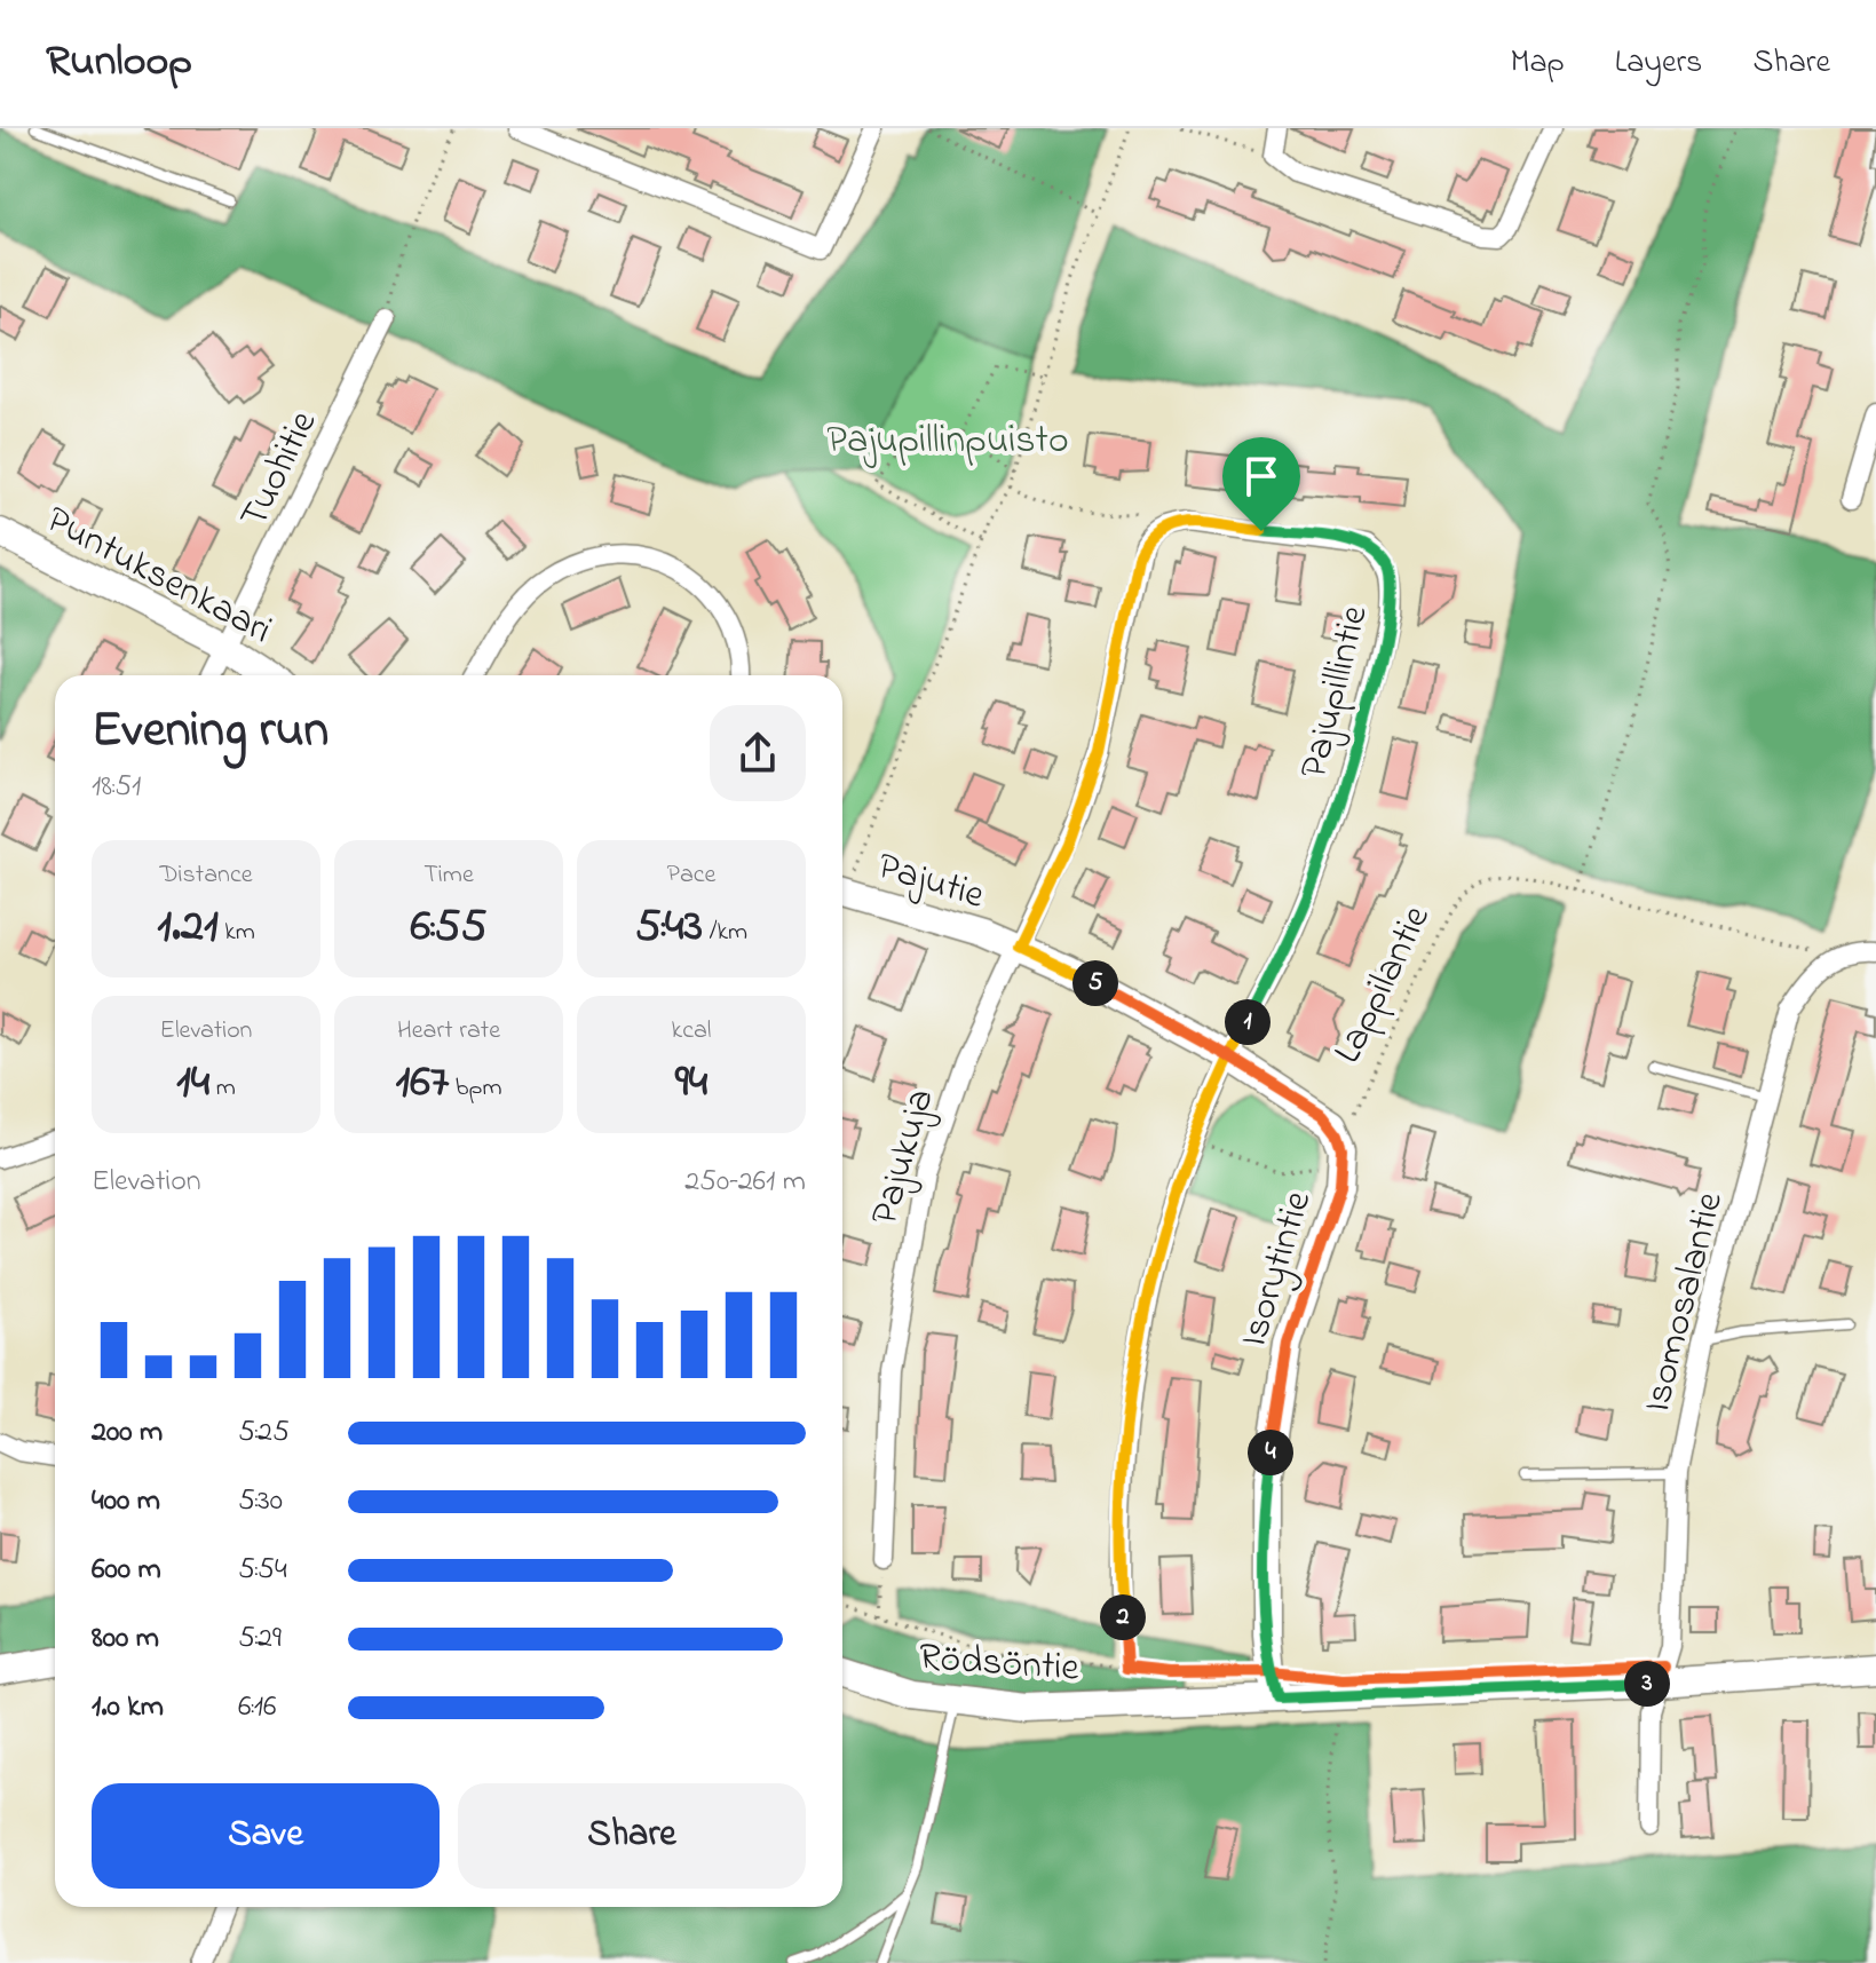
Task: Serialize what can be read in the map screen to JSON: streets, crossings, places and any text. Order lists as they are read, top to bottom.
{
  "streets": {
    "street": [
      "Tuohitie",
      "Puntuksenkaari",
      "Pajupillintie",
      "Pajutie",
      "Pajukuja",
      "Isorytintie",
      "Isomosalantie",
      "Rödsöntie"
    ],
    "path": ["Lappilantie"]
  },
  "crossings": [
    ["Tuohitie", "Puntuksenkaari"],
    ["Pajupillintie", "Pajutie"],
    ["Pajutie", "Lappilantie"],
    ["Pajutie", "Pajukuja"],
    ["Pajutie", "Isorytintie"],
    ["Lappilantie", "Isorytintie"],
    ["Lappilantie", "Isomosalantie"],
    ["Isorytintie", "Rödsöntie"],
    ["Isomosalantie", "Rödsöntie"]
  ],
  "parks": ["Pajupillinpuisto"],
  "page": {
    "header": "Runloop",
    "nav": ["Map", "Layers", "Share"],
    "heading": ["Evening run", "18:51"],
    "stats": [
      ["Distance", "1.21 km"],
      ["Time", "6:55"],
      ["Pace", "5:43 /km"],
      ["Elevation", "14 m"],
      ["Heart rate", "167 bpm"],
      ["kcal", "94"]
    ],
    "pins": [
      "5",
      "1",
      "4",
      "2",
      "3"
    ],
    "chart": ["Elevation", "250–261 m"],
    "list": [
      {
        "name": "200 m",
        "note": "5:25"
      },
      {
        "name": "400 m",
        "note": "5:30"
      },
      {
        "name": "600 m",
        "note": "5:54"
      },
      {
        "name": "800 m",
        "note": "5:29"
      },
      {
        "name": "1.0 km",
        "note": "6:16"
      }
    ],
    "buttons": ["Save", "Share"]
  }
}
